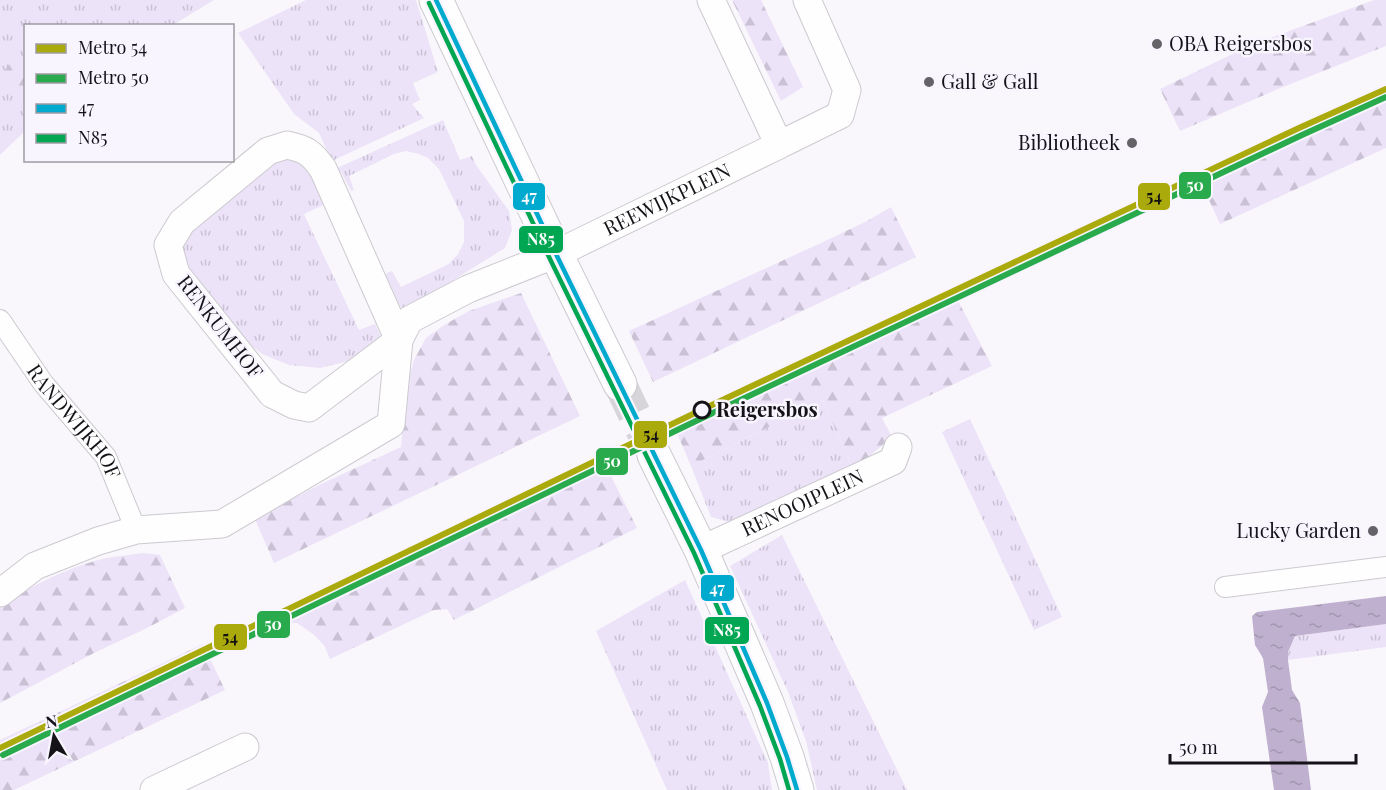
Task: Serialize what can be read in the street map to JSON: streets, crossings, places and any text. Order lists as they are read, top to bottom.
{
  "streets": {
    "street": [
      "REEWIJKPLEIN",
      "RENKUMHOF",
      "RANDWIJKHOF",
      "RENOOIPLEIN"
    ]
  },
  "crossings": [
    ["REEWIJKPLEIN", "RENKUMHOF"],
    ["RENKUMHOF", "RANDWIJKHOF"]
  ],
  "places": [
    "OBA Reigersbos",
    "Gall & Gall",
    "Bibliotheek",
    "Reigersbos",
    "Lucky Garden"
  ],
  "lines": [
    "transit line 47",
    "transit line N85",
    "metro line 54",
    "metro line 50"
  ],
  "legend": [
    "Metro 54",
    "Metro 50",
    "47",
    "N85"
  ],
  "scale_bar": "50 m",
  "north": "top"
}
